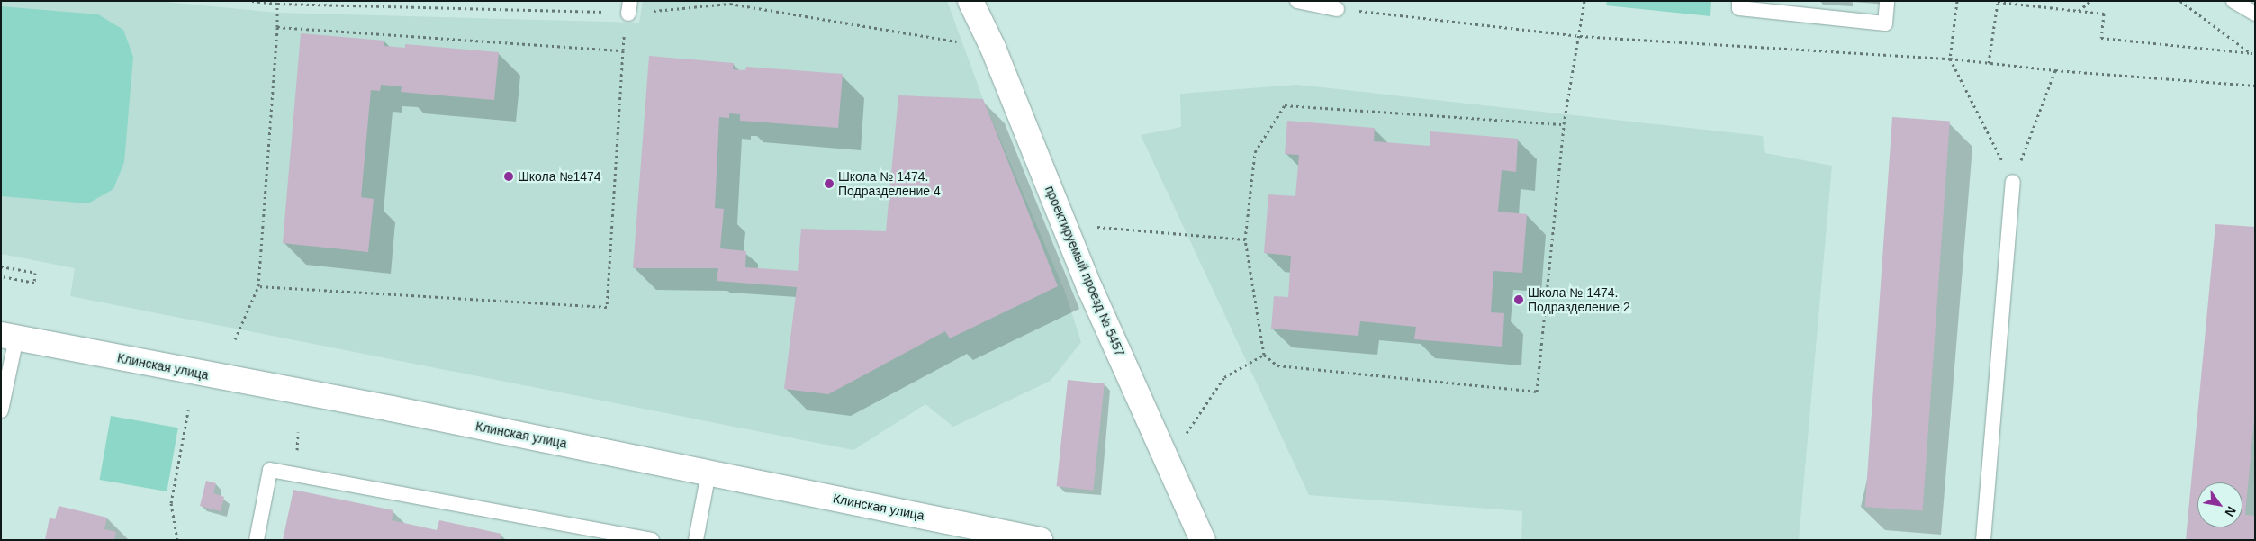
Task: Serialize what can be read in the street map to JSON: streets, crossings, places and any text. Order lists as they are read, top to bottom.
{
  "streets": {
    "street": ["проектируемый проезд № 5457", "Клинская улица"]
  },
  "places": ["Школа №1474", "Школа № 1474. Подразделение 4", "Школа № 1474. Подразделение 2"],
  "north": "bottom right"
}
